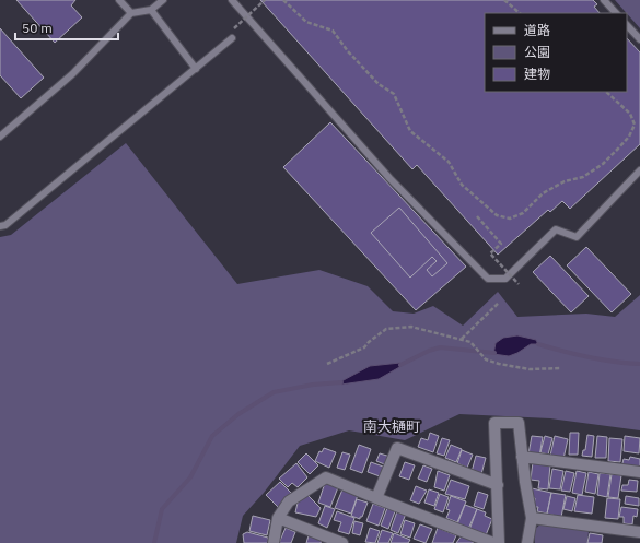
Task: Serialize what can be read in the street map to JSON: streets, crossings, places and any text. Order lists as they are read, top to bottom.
{
  "districts": ["南大樋町"],
  "legend": ["道路", "公園", "建物"],
  "scale_bar": "50 m"
}
